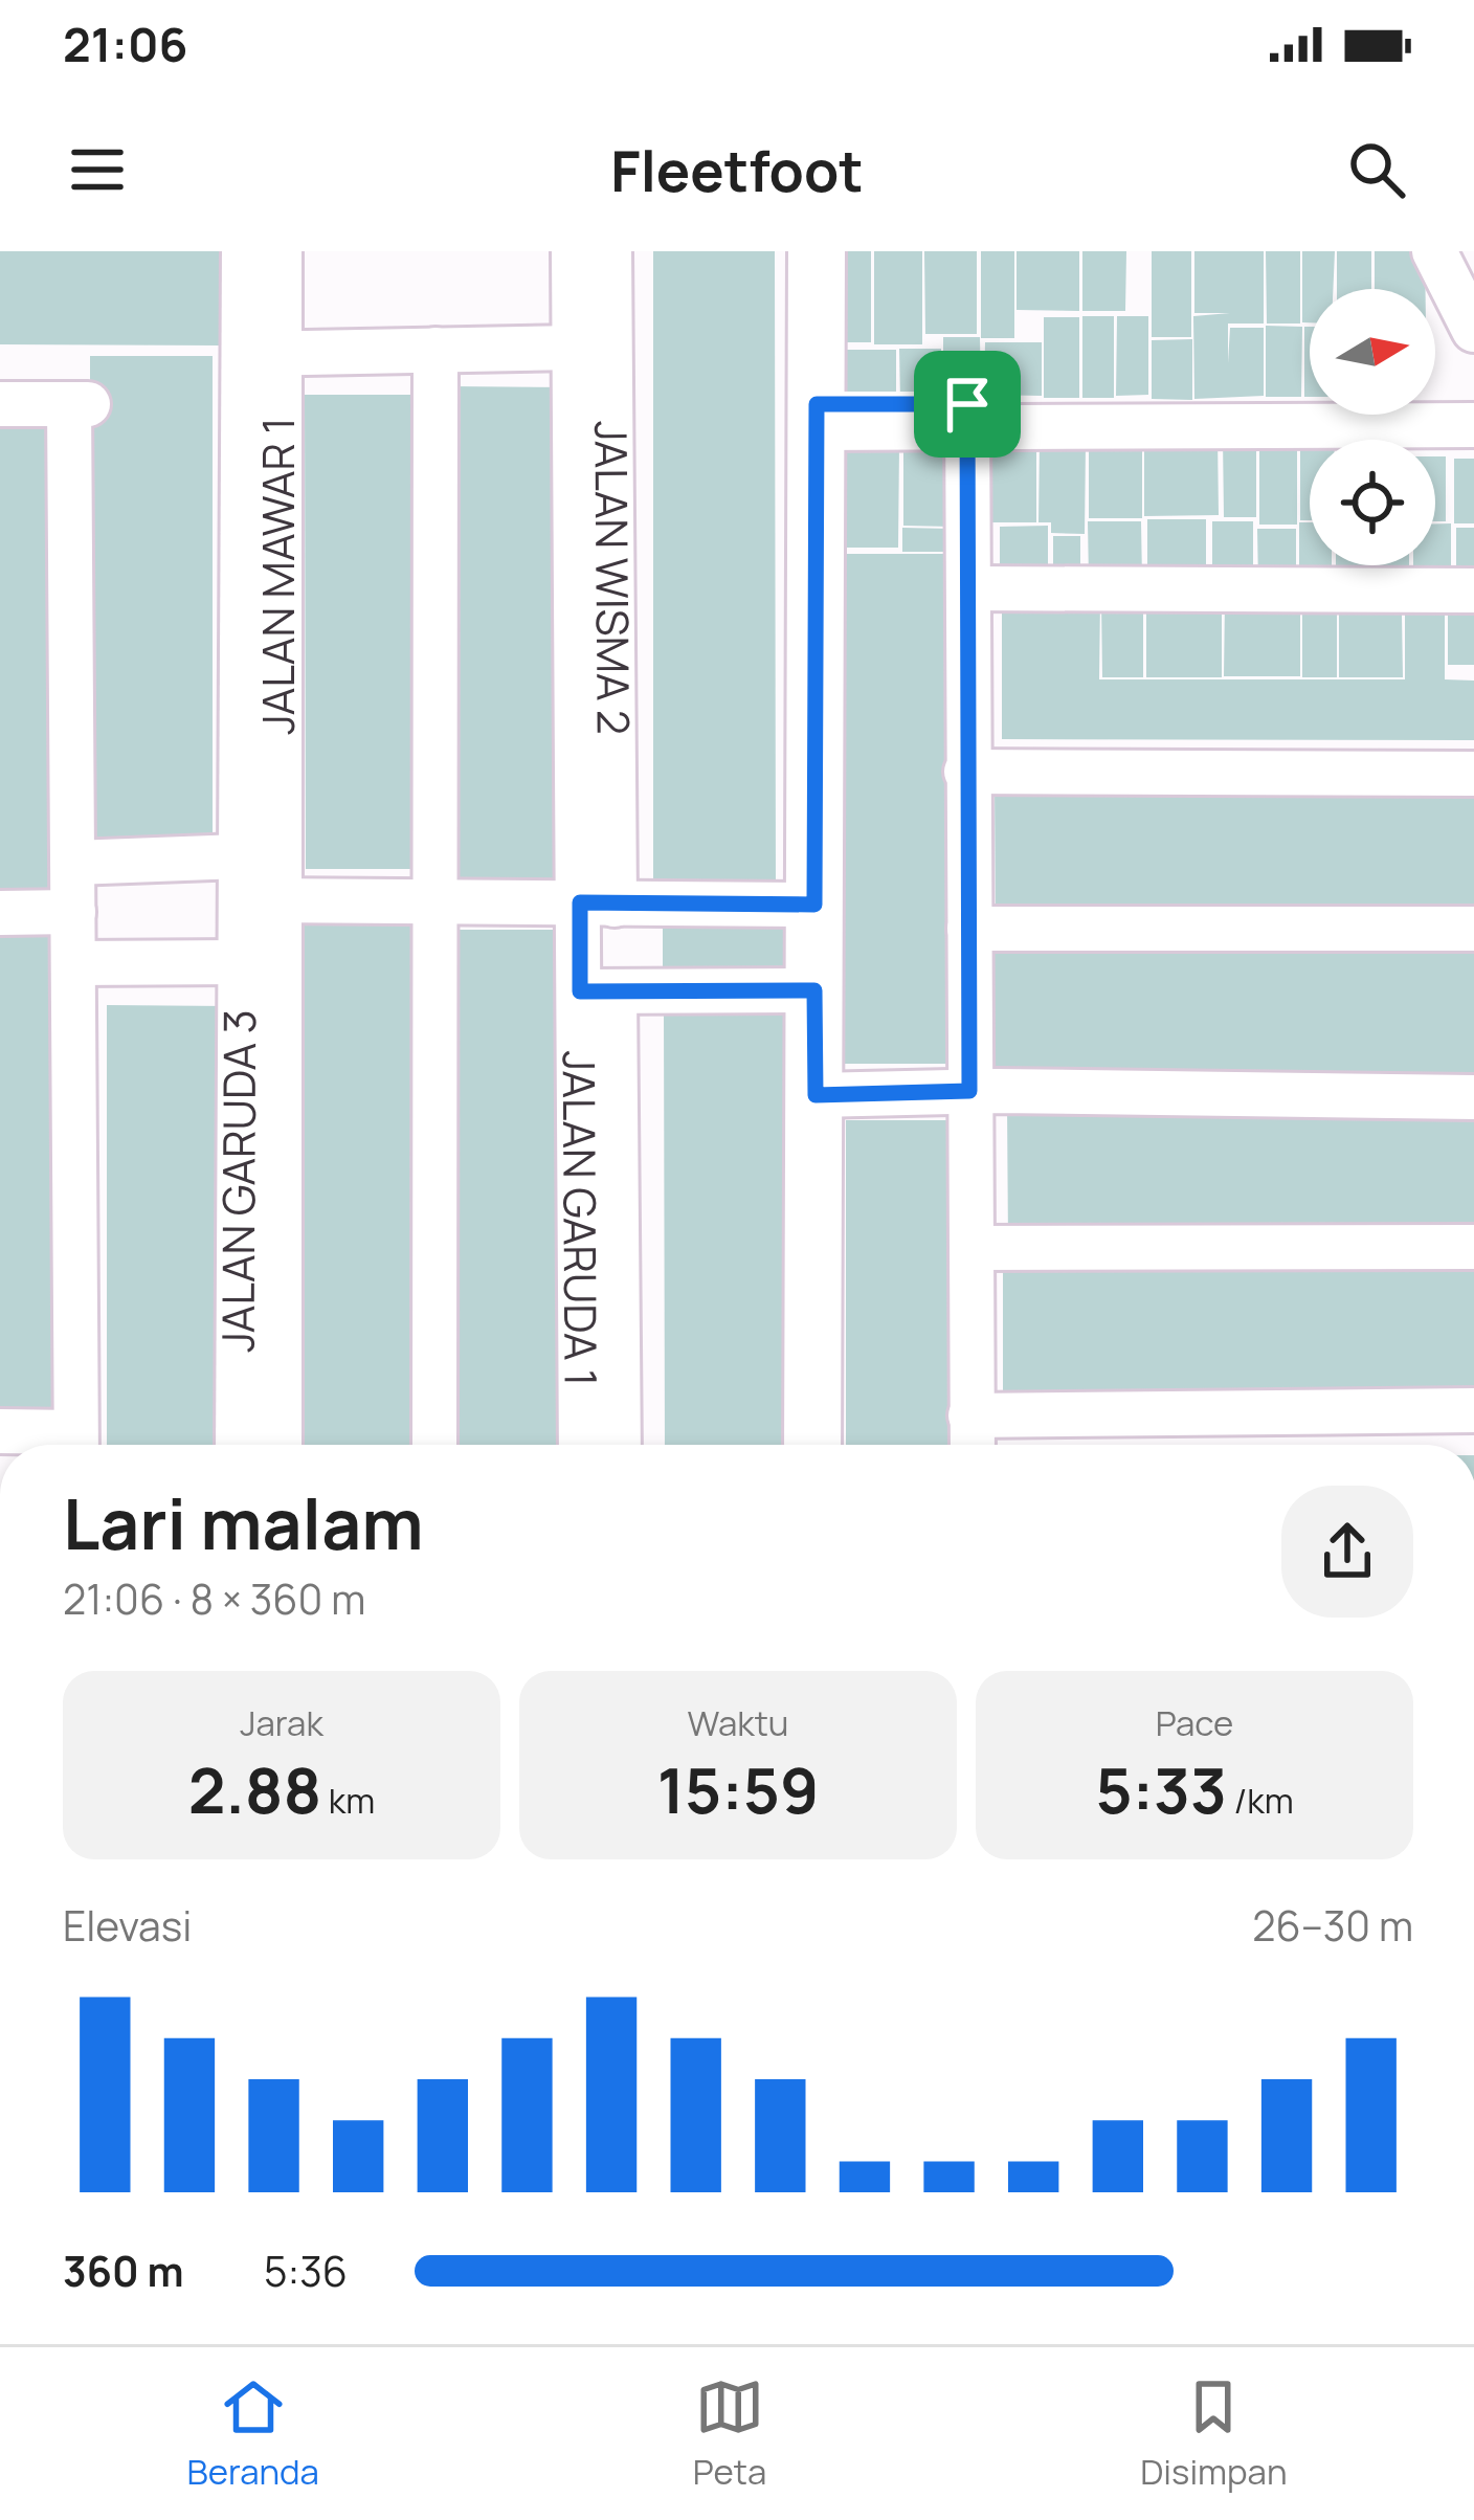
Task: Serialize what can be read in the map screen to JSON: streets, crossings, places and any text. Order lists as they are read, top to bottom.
{
  "streets": {
    "street": [
      "JALAN MAWAR 1",
      "JALAN WISMA 2",
      "JALAN GARUDA 3",
      "JALAN GARUDA 1"
    ]
  },
  "crossings": [
    ["JALAN MAWAR 1", "JALAN GARUDA 3"],
    ["JALAN WISMA 2", "JALAN GARUDA 1"]
  ],
  "north": "right",
  "page": {
    "status": "21:06",
    "header": "Fleetfoot",
    "heading": ["Lari malam", "21:06 · 8 × 360 m"],
    "stats": [
      ["Jarak", "2.88 km"],
      ["Waktu", "15:59"],
      ["Pace", "5:33 /km"]
    ],
    "chart": ["Elevasi", "26–30 m"],
    "list": [
      {
        "name": "360 m",
        "note": "5:36"
      }
    ],
    "tabs": ["Beranda", "Peta", "Disimpan"]
  }
}
